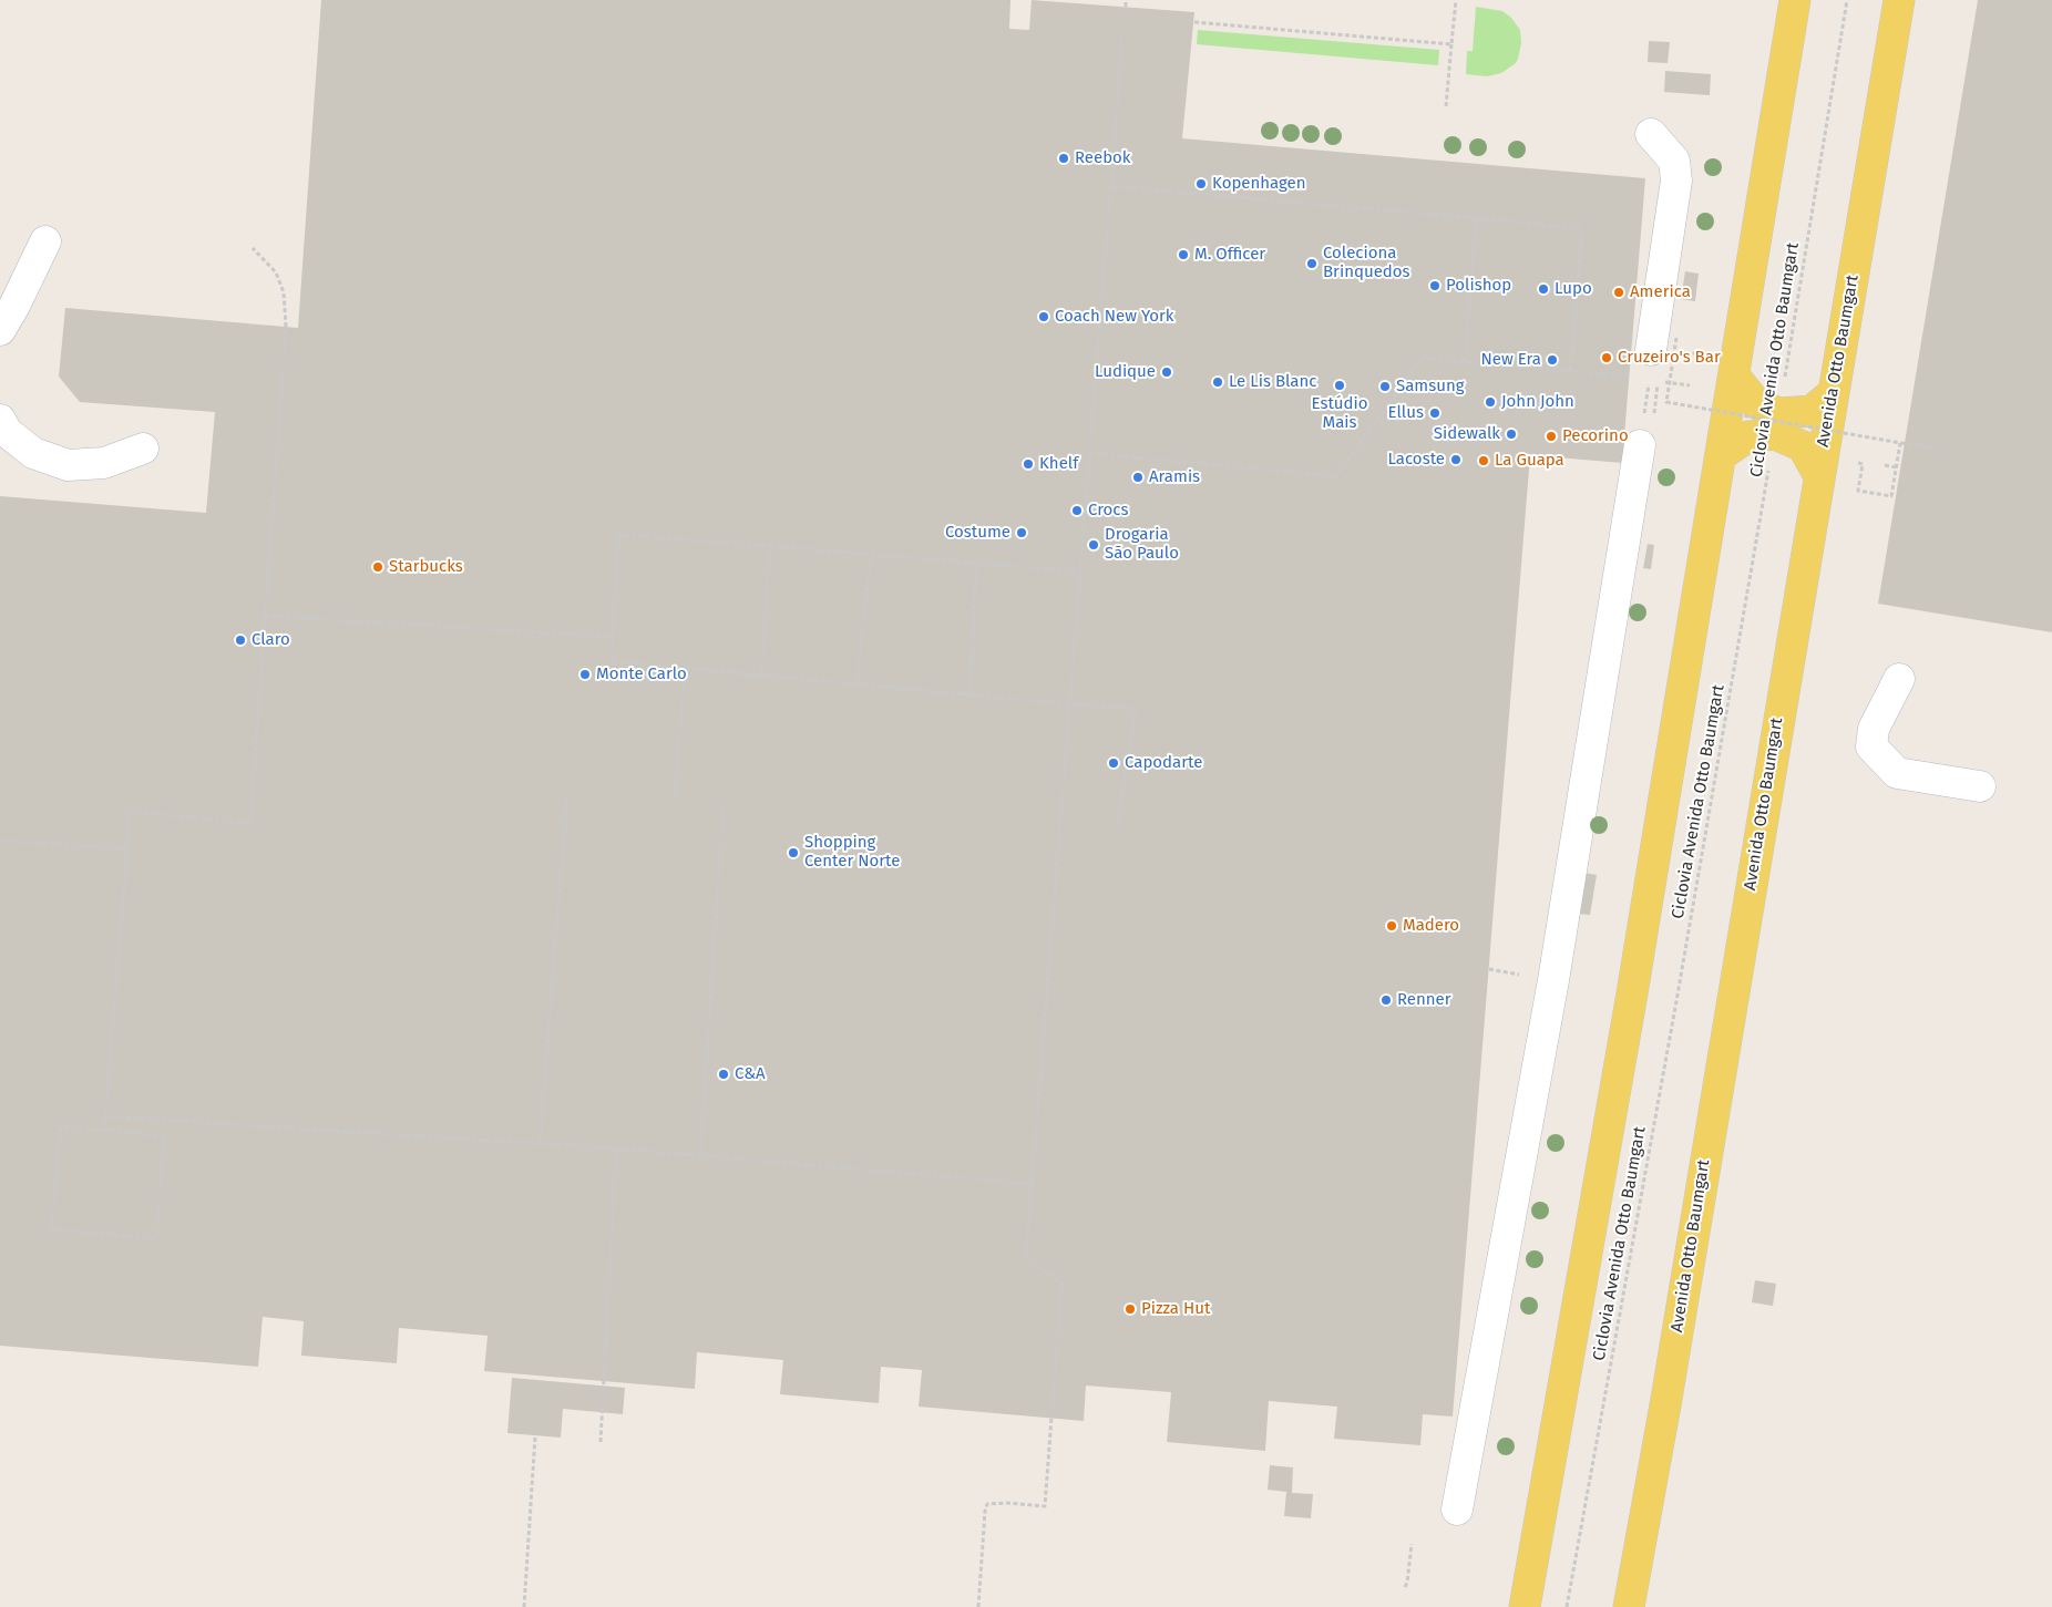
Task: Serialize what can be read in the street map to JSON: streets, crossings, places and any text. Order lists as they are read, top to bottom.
{
  "streets": {
    "main road": ["Avenida Otto Baumgart"],
    "path": ["Ciclovia Avenida Otto Baumgart"]
  },
  "places": [
    "Reebok",
    "Kopenhagen",
    "M. Officer",
    "Coleciona Brinquedos",
    "Polishop",
    "Lupo",
    "America",
    "Coach New York",
    "Cruzeiro's Bar",
    "New Era",
    "Ludique",
    "Le Lis Blanc",
    "Estúdio Mais",
    "Samsung",
    "John John",
    "Ellus",
    "Sidewalk",
    "Pecorino",
    "Lacoste",
    "La Guapa",
    "Khelf",
    "Aramis",
    "Crocs",
    "Costume",
    "Drogaria São Paulo",
    "Starbucks",
    "Claro",
    "Monte Carlo",
    "Capodarte",
    "Shopping Center Norte",
    "Madero",
    "Renner",
    "C&A",
    "Pizza Hut"
  ]
}
